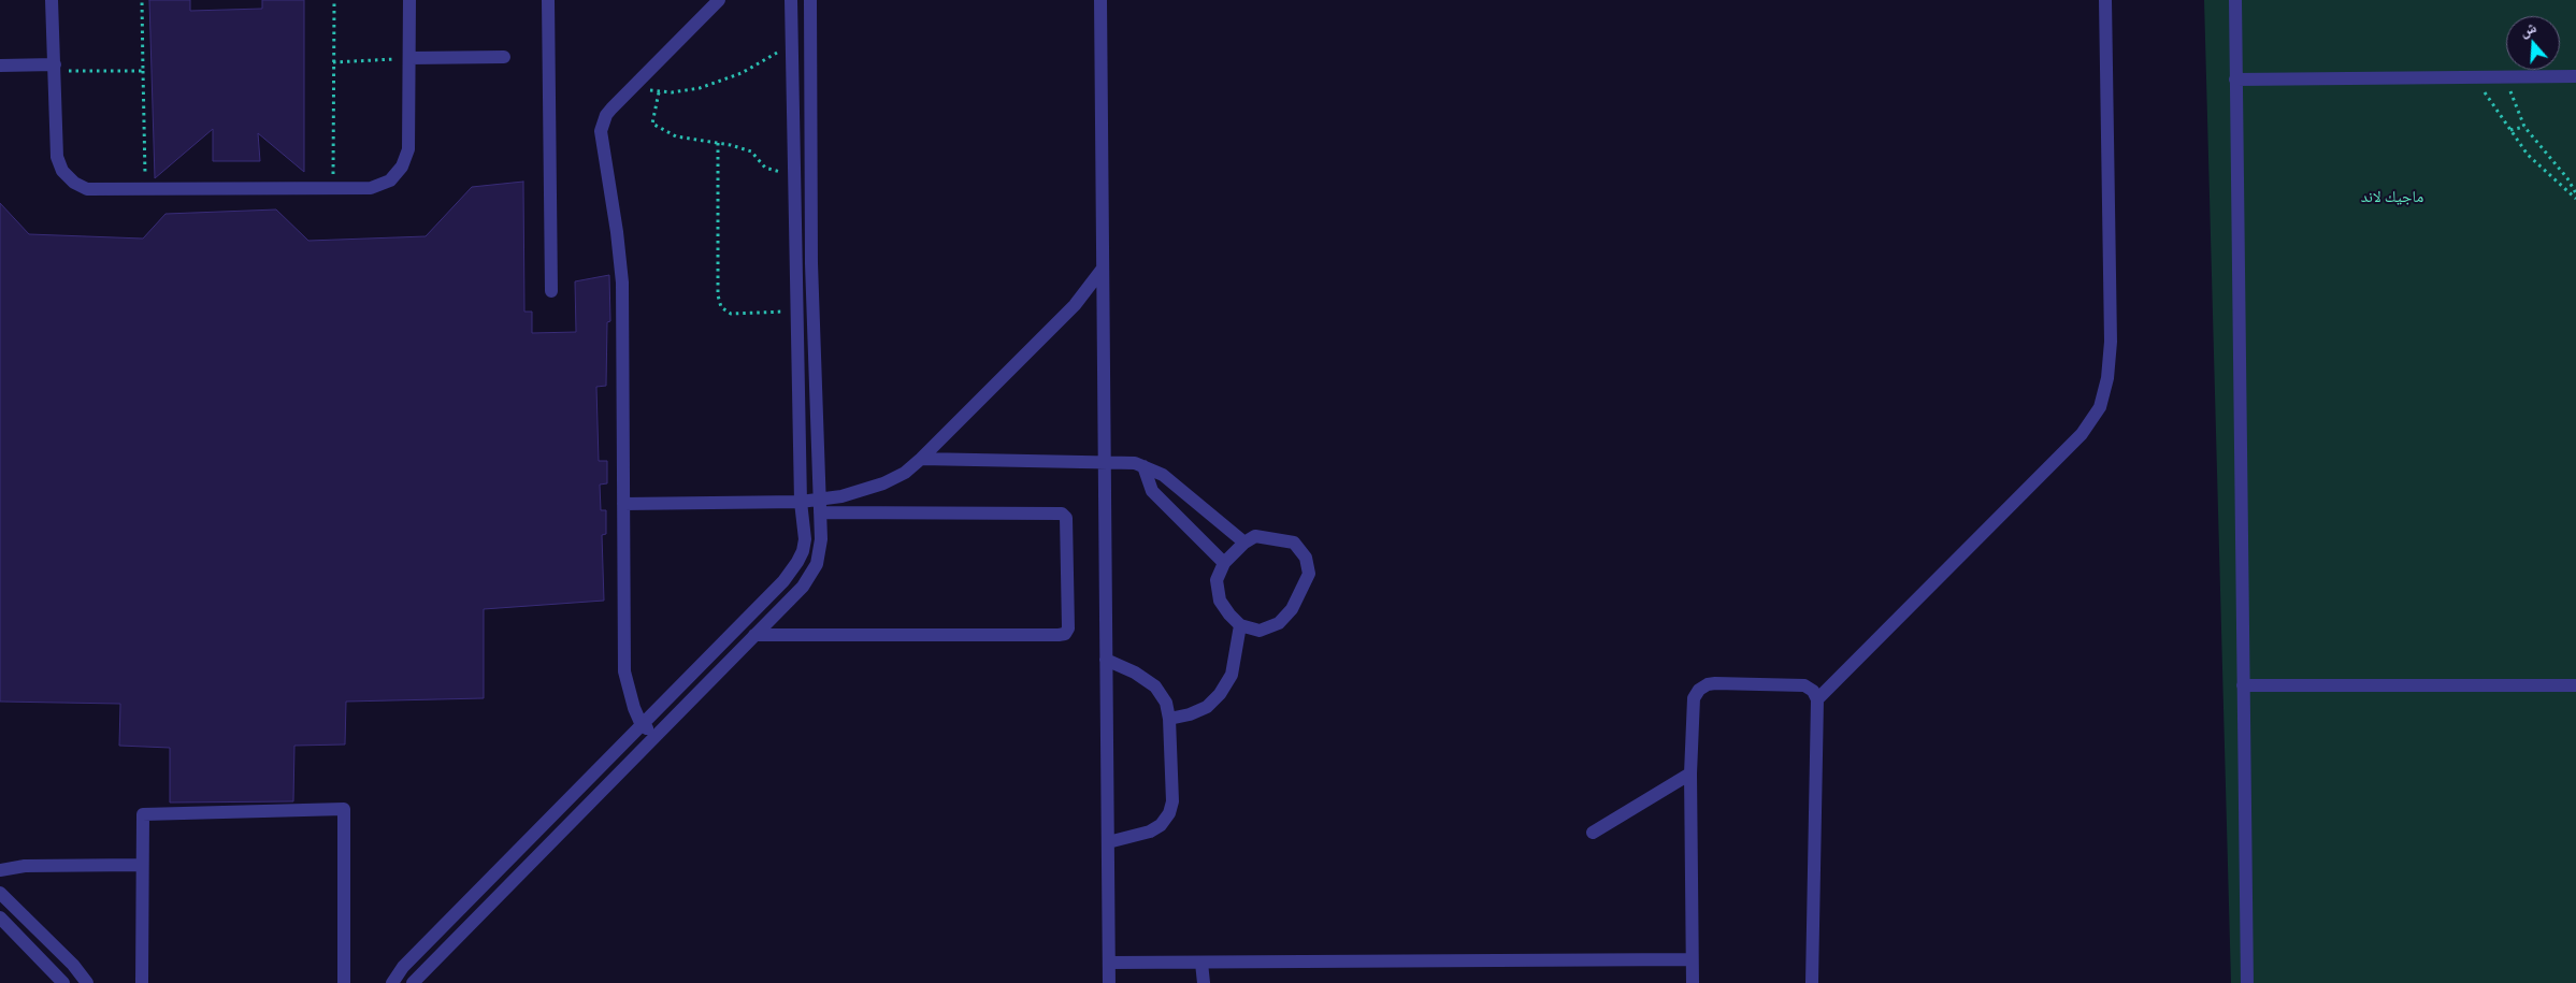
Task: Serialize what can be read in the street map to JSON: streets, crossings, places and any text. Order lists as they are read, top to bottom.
{
  "parks": ["ماجيك لاند"],
  "north": "top"
}
